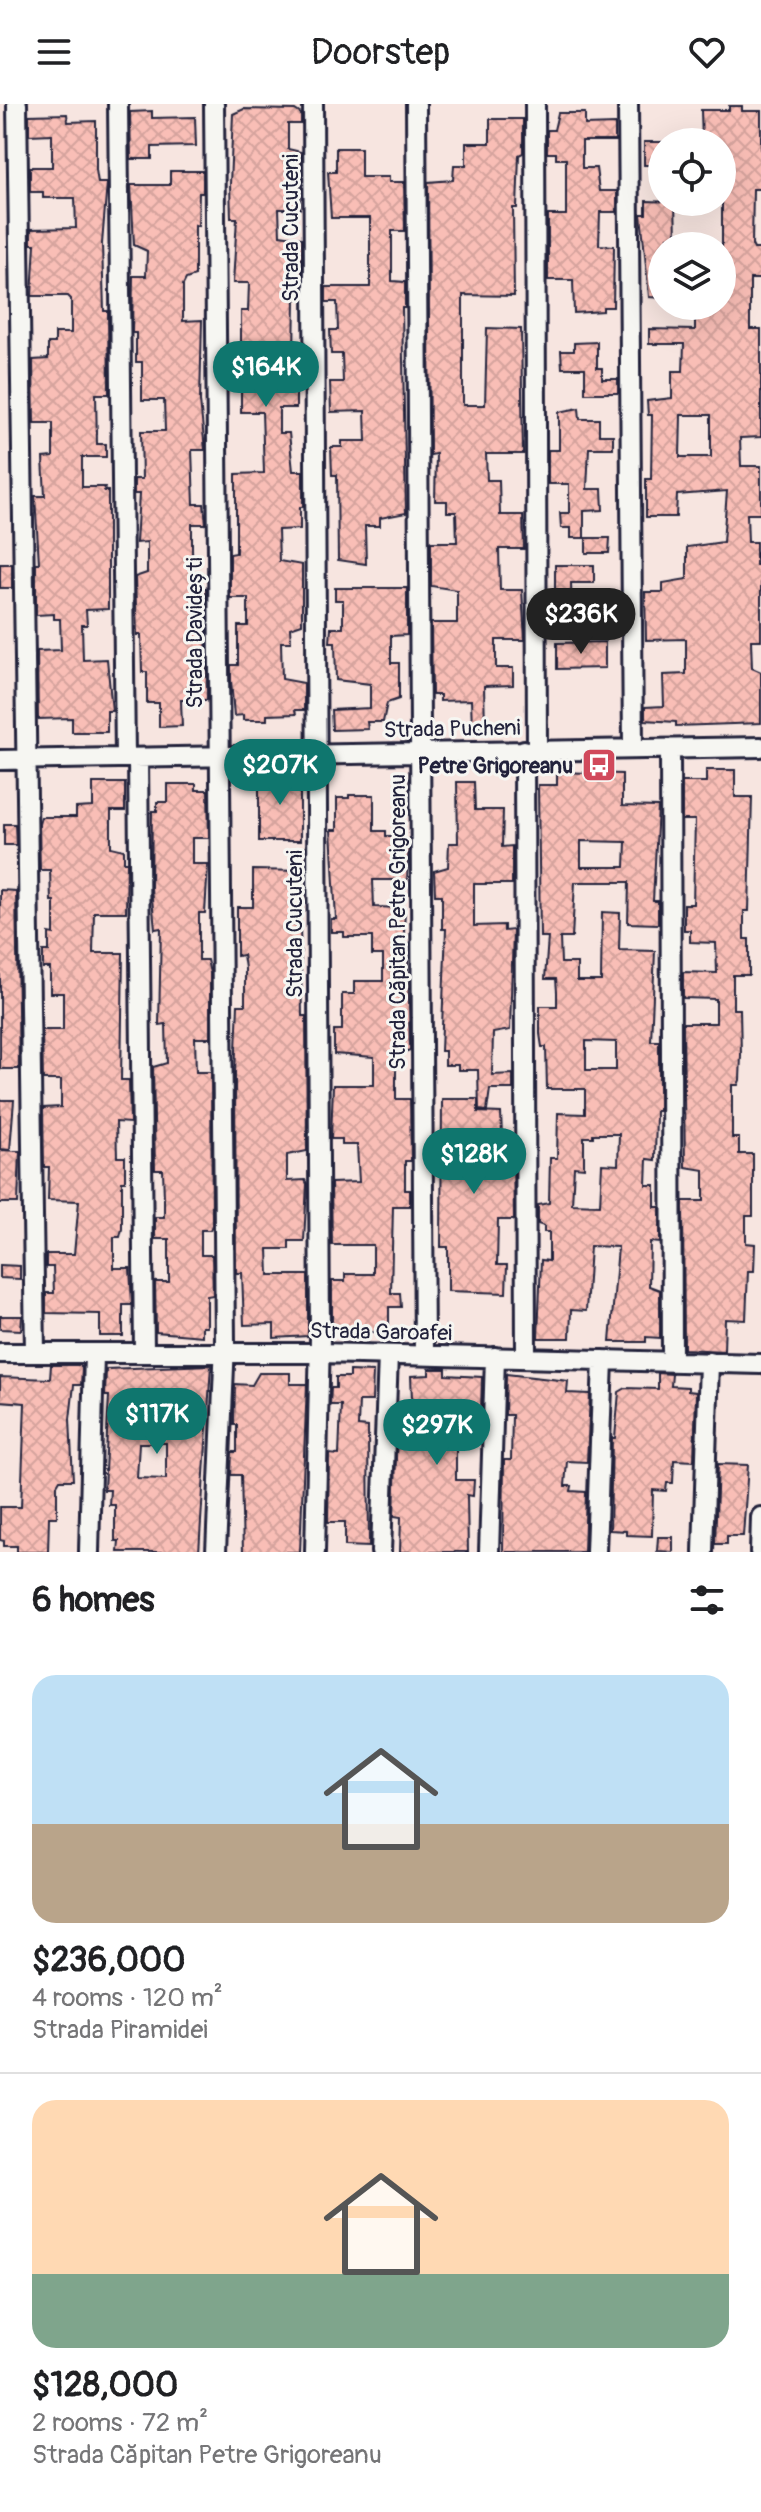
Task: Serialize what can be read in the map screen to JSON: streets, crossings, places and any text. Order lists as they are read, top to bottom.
{
  "streets": {
    "street": [
      "Strada Cucuteni",
      "Strada Davidești",
      "Strada Pucheni",
      "Strada Căpitan Petre Grigoreanu",
      "Strada Garoafei"
    ]
  },
  "crossings": [
    ["Strada Cucuteni", "Strada Pucheni"],
    ["Strada Cucuteni", "Strada Garoafei"],
    ["Strada Davidești", "Strada Pucheni"],
    ["Strada Davidești", "Strada Garoafei"],
    ["Strada Pucheni", "Strada Căpitan Petre Grigoreanu"],
    ["Strada Căpitan Petre Grigoreanu", "Strada Garoafei"]
  ],
  "places": {
    "bus stop": ["Petre Grigoreanu"]
  },
  "page": {
    "header": "Doorstep",
    "price": [
      "$164K",
      "$236K",
      "$207K",
      "$128K",
      "$117K",
      "$297K"
    ],
    "heading": "6 homes",
    "list": [
      {
        "name": "$236,000",
        "note": "4 rooms · 120 m² · Strada Piramidei"
      },
      {
        "name": "$128,000",
        "note": "2 rooms · 72 m² · Strada Căpitan Petre Grigoreanu"
      }
    ]
  }
}
